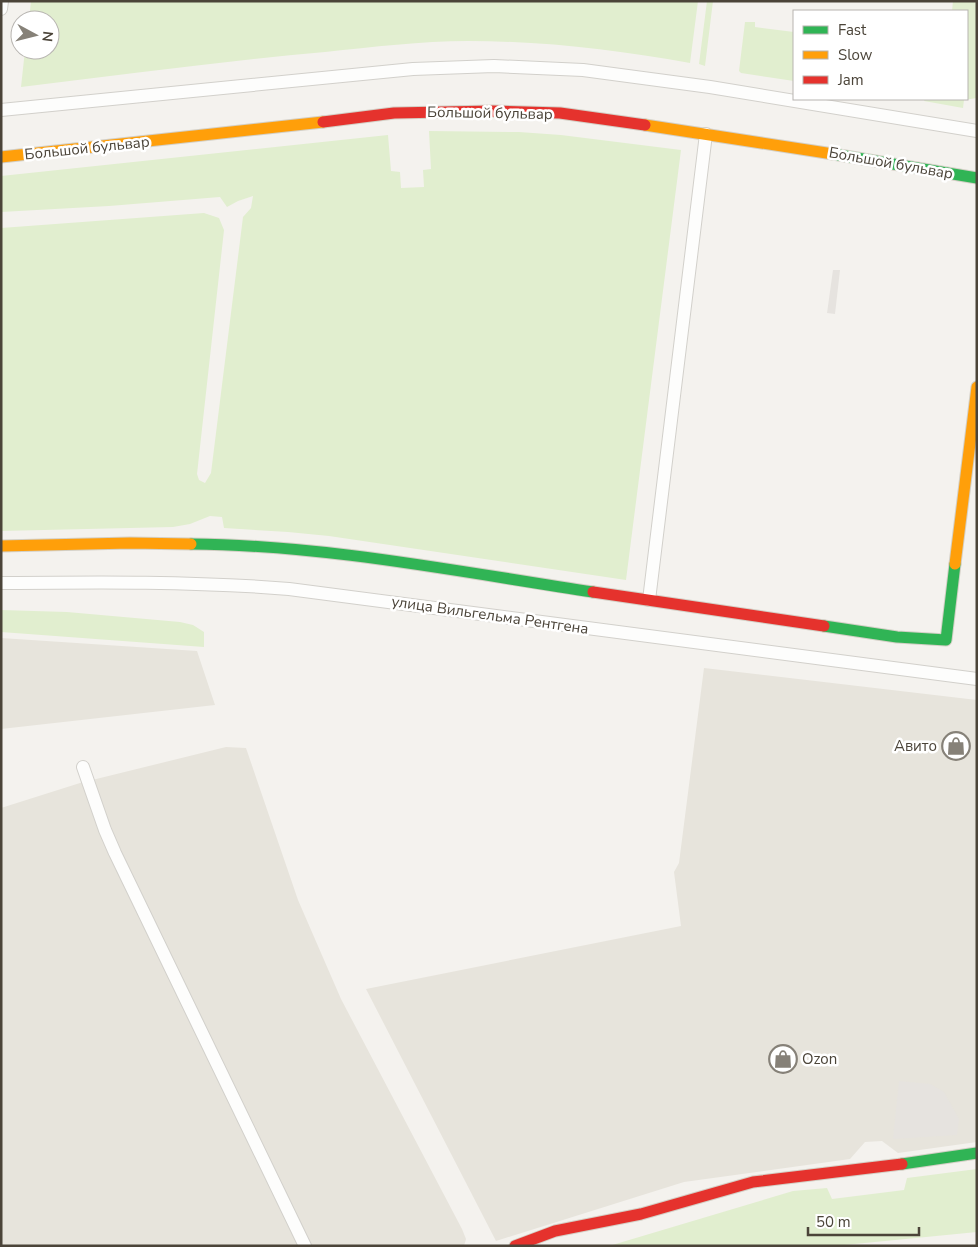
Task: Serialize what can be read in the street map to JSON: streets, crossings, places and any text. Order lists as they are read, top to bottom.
{
  "streets": {
    "street": ["Большой бульвар", "улица Вильгельма Рентгена"]
  },
  "places": {
    "shop": ["Авито", "Ozon"]
  },
  "legend": ["Fast", "Slow", "Jam"],
  "scale_bar": "50 m",
  "north": "right"
}
